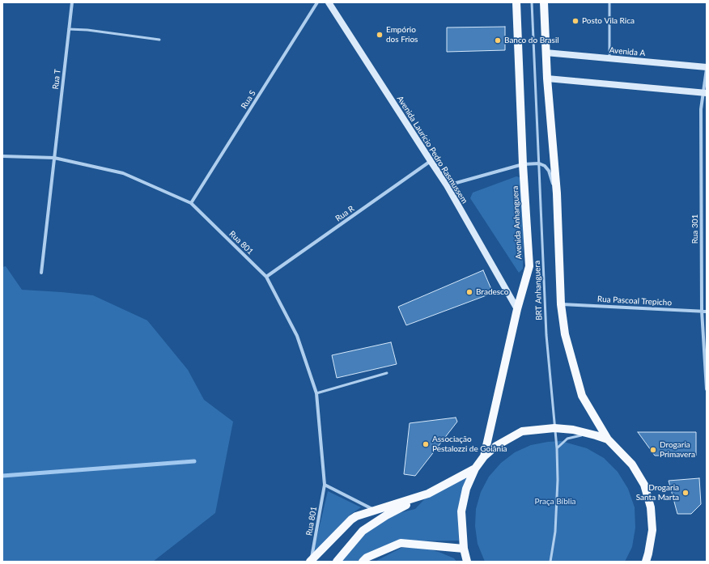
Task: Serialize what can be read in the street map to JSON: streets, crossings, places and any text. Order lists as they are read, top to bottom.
{
  "streets": {
    "main road": ["Avenida Anhanguera"],
    "street": [
      "Avenida A",
      "Rua T",
      "Rua S",
      "Avenida Laurício Pedro Rasmussem",
      "Rua R",
      "Rua 301",
      "Rua 801",
      "Rua Pascoal Trepicho"
    ],
    "lane": ["BRT Anhanguera"]
  },
  "crossings": [
    ["Avenida A", "Rua 301"],
    ["Rua T", "Rua 801"],
    ["Rua S", "Rua 801"],
    ["Avenida Laurício Pedro Rasmussem", "Rua R"],
    ["Avenida Laurício Pedro Rasmussem", "Avenida Anhanguera"],
    ["Rua R", "Rua 801"],
    ["Rua 301", "Rua Pascoal Trepicho"]
  ],
  "parks": ["Praça Bíblia"],
  "places": [
    "Posto Vila Rica",
    "Empório dos Frios",
    "Banco do Brasil",
    "Bradesco",
    "Associação Pestalozzi de Goiânia",
    "Drogaria Primavera",
    "Drogaria Santa Marta"
  ]
}
